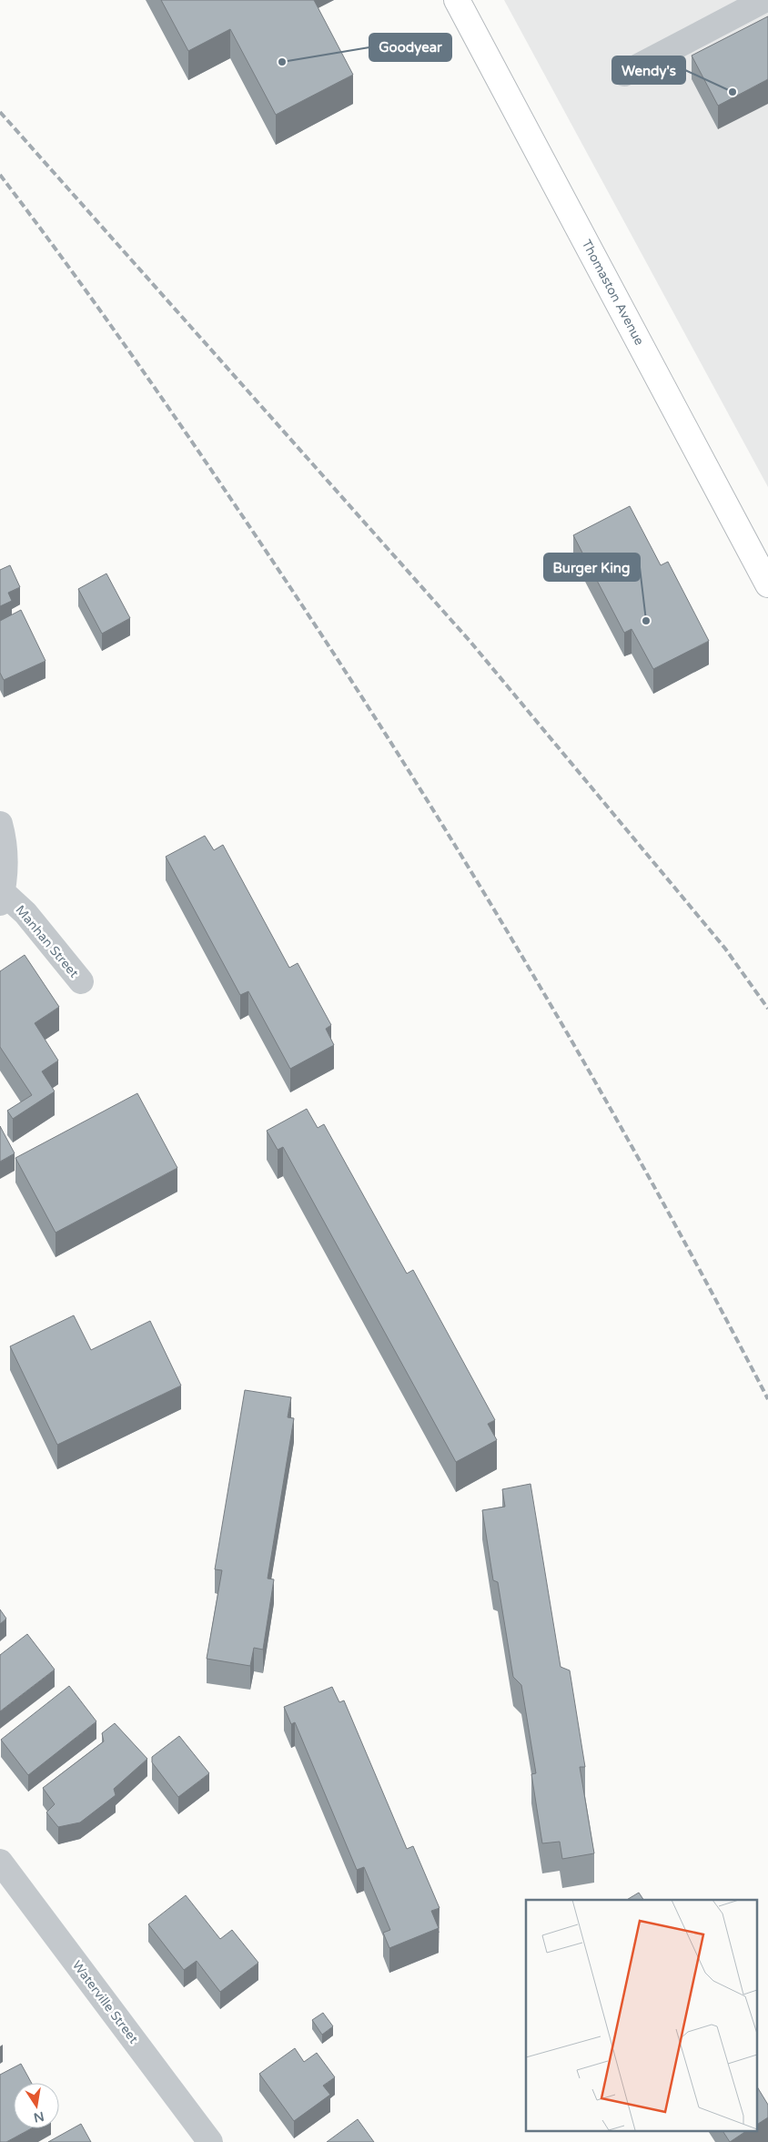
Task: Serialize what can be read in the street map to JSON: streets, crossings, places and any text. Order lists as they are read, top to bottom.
{
  "streets": {
    "main road": ["Thomaston Avenue"],
    "street": ["Manhan Street", "Waterville Street"]
  },
  "places": ["Goodyear", "Wendy's", "Burger King"],
  "north": "bottom"
}
